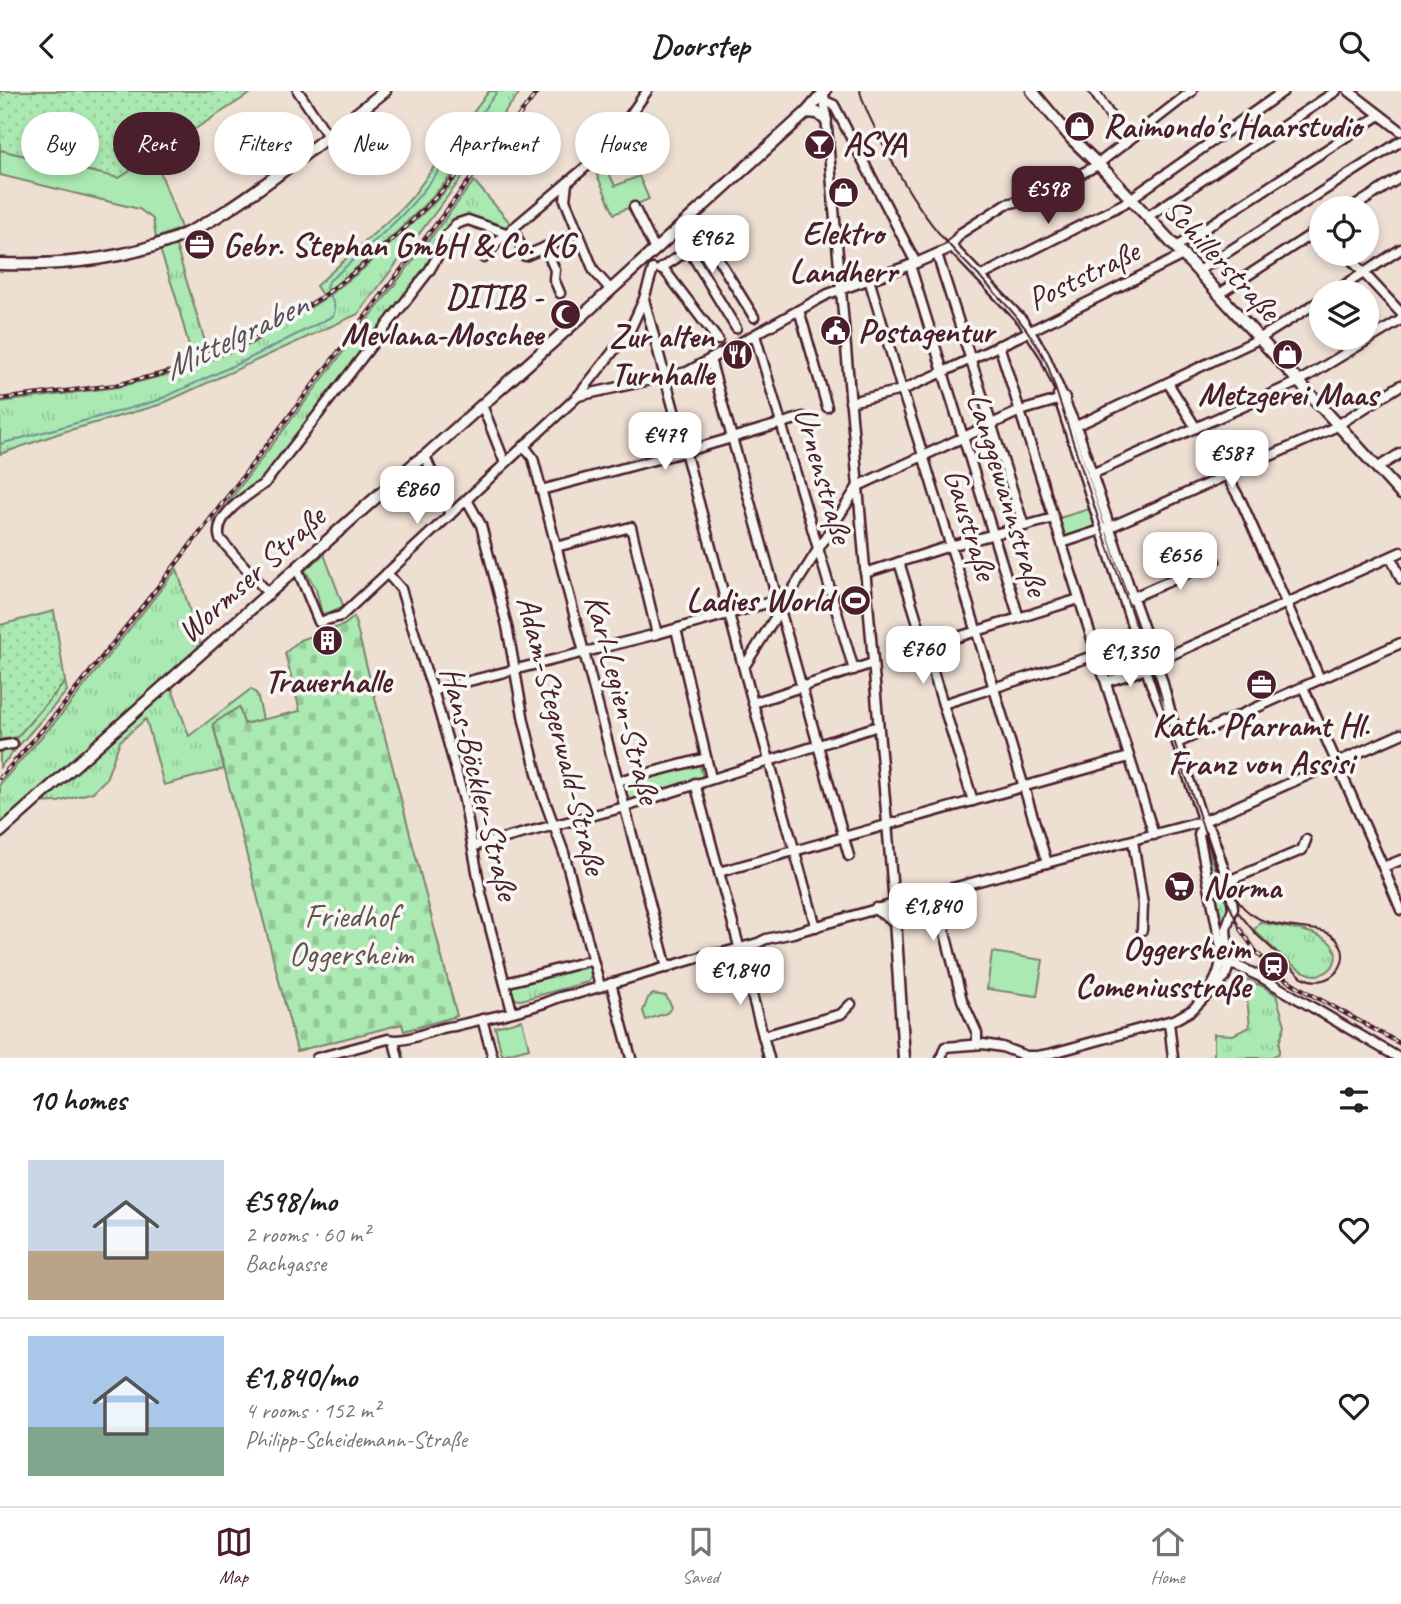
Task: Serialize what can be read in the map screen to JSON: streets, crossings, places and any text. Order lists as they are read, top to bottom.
{
  "streets": {
    "street": [
      "Schillerstraße",
      "Poststraße",
      "Urnenstraße",
      "Langgewannstraße",
      "Gaustraße",
      "Wormser Straße",
      "Karl-Legien-Straße",
      "Adam-Stegerwald-Straße",
      "Hans-Böckler-Straße"
    ]
  },
  "crossings": [
    ["Schillerstraße", "Poststraße"],
    ["Poststraße", "Langgewannstraße"],
    ["Poststraße", "Gaustraße"],
    ["Langgewannstraße", "Wormser Straße"]
  ],
  "water": ["Mittelgraben"],
  "parks": ["Friedhof Oggersheim"],
  "places": {
    "shop": ["Raimondo's Haarstudio", "Elektro Landherr", "Metzgerei Maas"],
    "bar": ["ASYA"],
    "office": ["Gebr. Stephan GmbH & Co. KG", "Kath. Pfarramt Hl. Franz von Assisi"],
    "mosque": ["DITIB - Mevlana-Moschee"],
    "public building": ["Postagentur"],
    "restaurant": ["Zur alten Turnhalle"],
    "sports": ["Ladies World"],
    "building": ["Trauerhalle"],
    "supermarket": ["Norma"],
    "station": ["Oggersheim Comeniusstraße"]
  },
  "page": {
    "header": "Doorstep",
    "chip": [
      "Buy",
      "Rent",
      "Filters",
      "New",
      "Apartment",
      "House"
    ],
    "price": [
      "€598",
      "€962",
      "€479",
      "€587",
      "€860",
      "€656",
      "€760",
      "€1,350",
      "€1,840",
      "€1,840"
    ],
    "heading": "10 homes",
    "list": [
      {
        "name": "€598/mo",
        "note": "2 rooms · 60 m² · Bachgasse"
      },
      {
        "name": "€1,840/mo",
        "note": "4 rooms · 152 m² · Philipp-Scheidemann-Straße"
      }
    ],
    "tabs": ["Map", "Saved", "Home"]
  }
}
